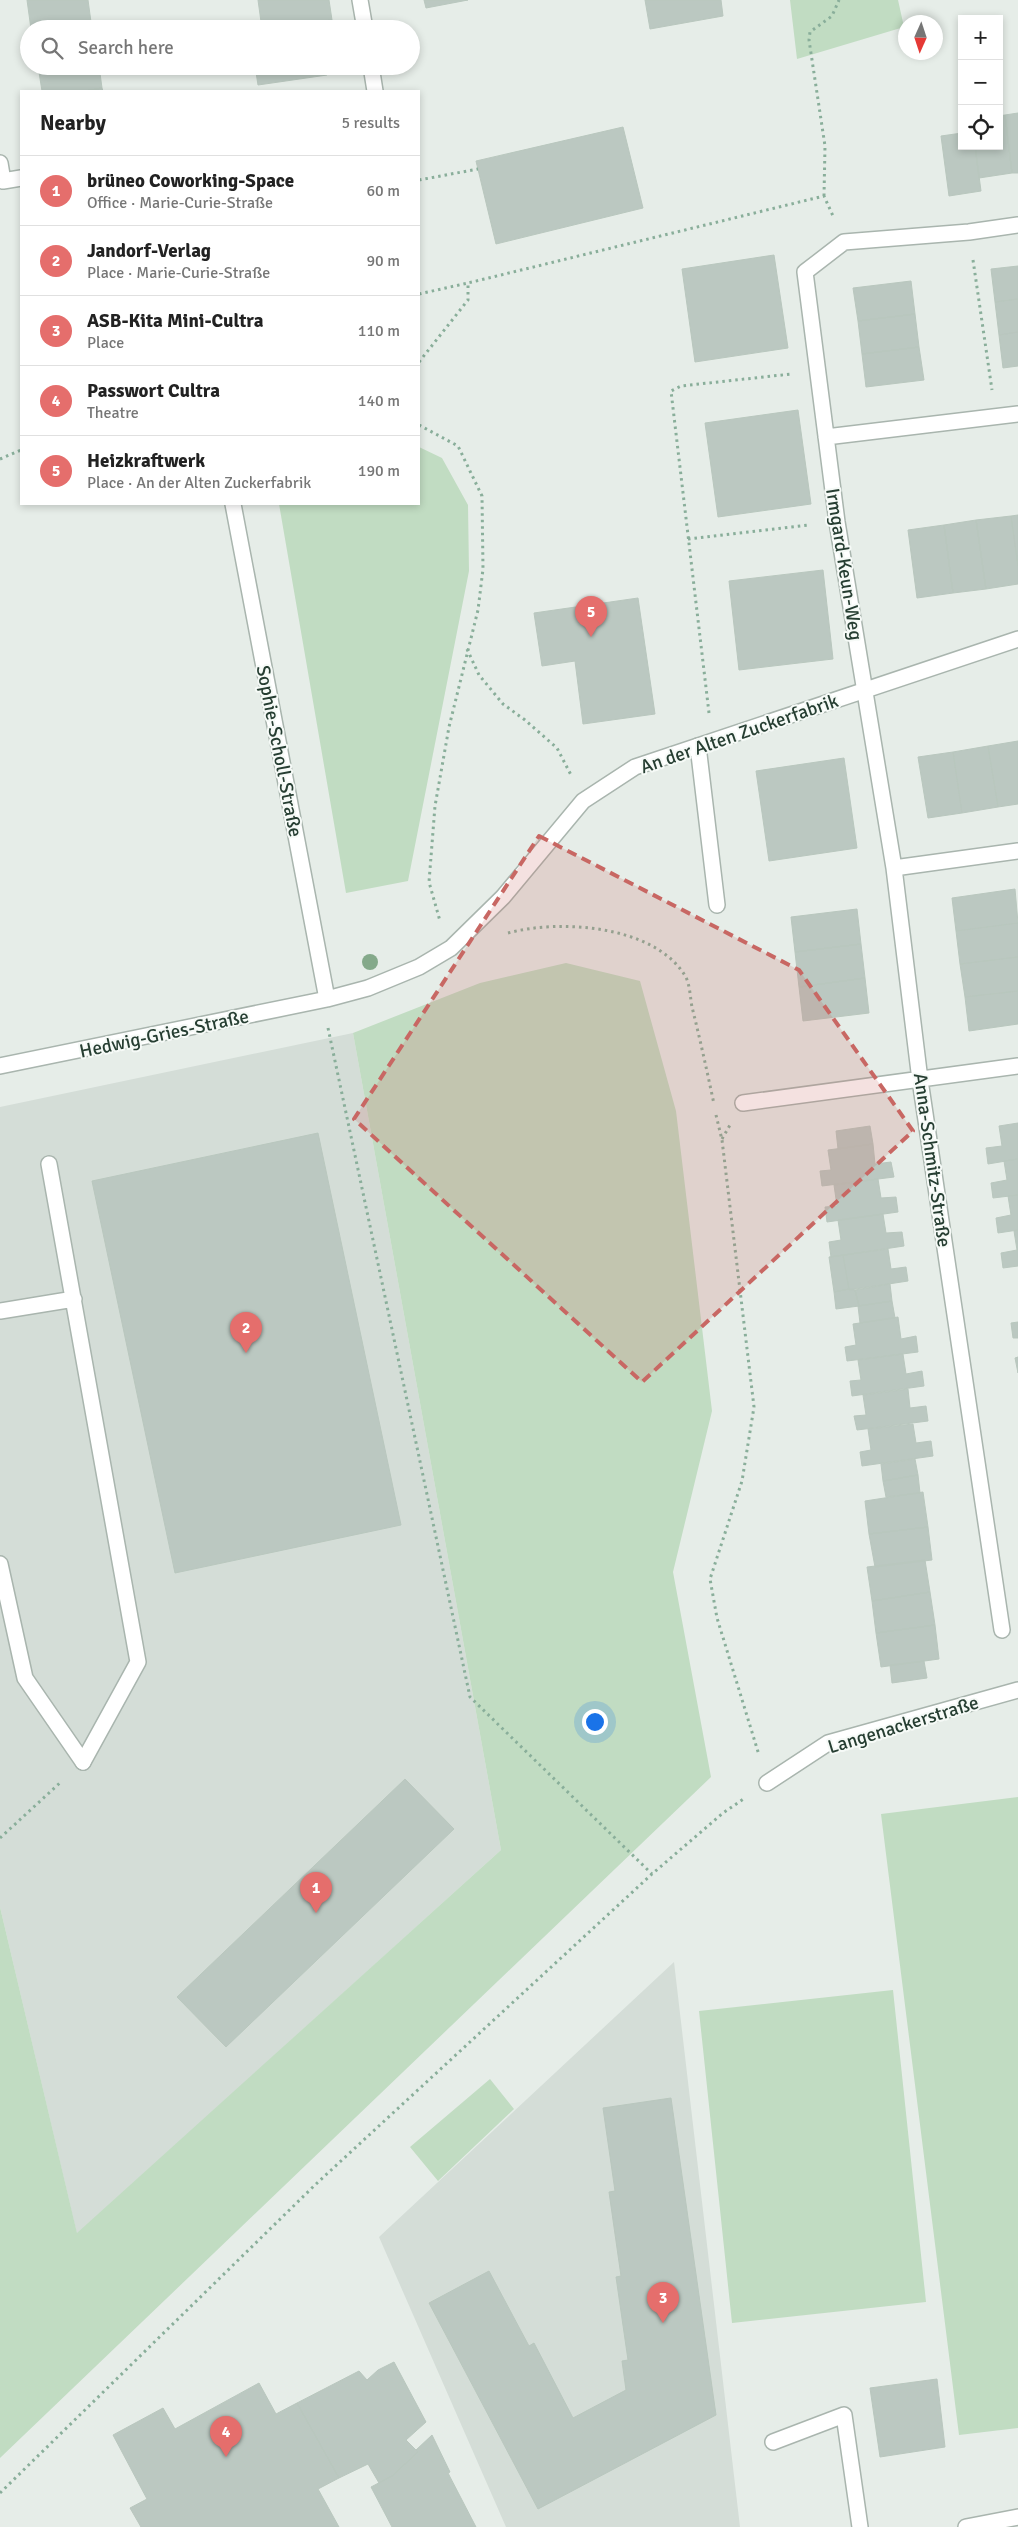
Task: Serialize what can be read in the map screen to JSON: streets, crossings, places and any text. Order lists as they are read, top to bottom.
{
  "streets": {
    "street": [
      "Irmgard-Keun-Weg",
      "An der Alten Zuckerfabrik",
      "Sophie-Scholl-Straße",
      "Hedwig-Gries-Straße",
      "Anna-Schmitz-Straße",
      "Langenackerstraße"
    ]
  },
  "crossings": [
    ["Irmgard-Keun-Weg", "An der Alten Zuckerfabrik"],
    ["Irmgard-Keun-Weg", "Anna-Schmitz-Straße"],
    ["An der Alten Zuckerfabrik", "Sophie-Scholl-Straße"],
    ["An der Alten Zuckerfabrik", "Hedwig-Gries-Straße"],
    ["An der Alten Zuckerfabrik", "Anna-Schmitz-Straße"],
    ["Sophie-Scholl-Straße", "Hedwig-Gries-Straße"]
  ],
  "north": "bottom",
  "page": {
    "map_buttons": ["+", "−"],
    "search": "Search here",
    "heading": ["Nearby", "5 results"],
    "list": [
      {
        "mark": "1",
        "name": "brüneo Coworking-Space",
        "note": "Office · Marie-Curie-Straße",
        "value": "60 m"
      },
      {
        "mark": "2",
        "name": "Jandorf-Verlag",
        "note": "Place · Marie-Curie-Straße",
        "value": "90 m"
      },
      {
        "mark": "3",
        "name": "ASB-Kita Mini-Cultra",
        "note": "Place",
        "value": "110 m"
      },
      {
        "mark": "4",
        "name": "Passwort Cultra",
        "note": "Theatre",
        "value": "140 m"
      },
      {
        "mark": "5",
        "name": "Heizkraftwerk",
        "note": "Place · An der Alten Zuckerfabrik",
        "value": "190 m"
      }
    ],
    "pins": [
      "5",
      "2",
      "1",
      "3",
      "4"
    ]
  }
}
